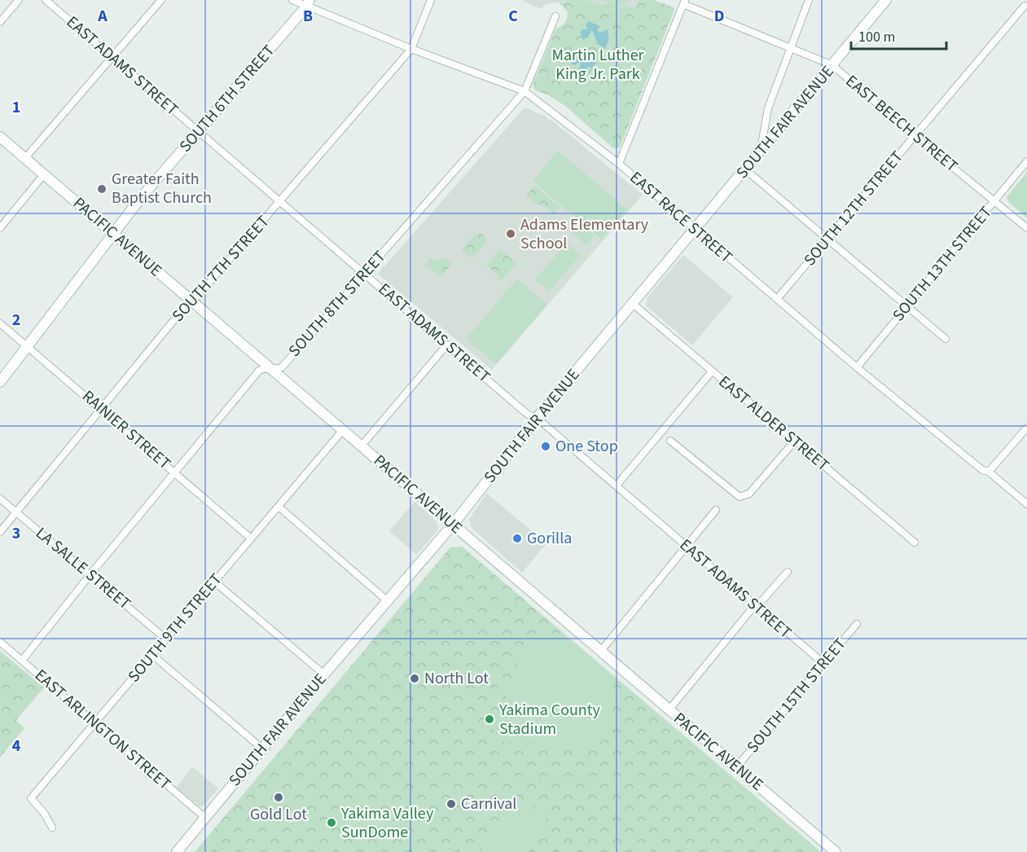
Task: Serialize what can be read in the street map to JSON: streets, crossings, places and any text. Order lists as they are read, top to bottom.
{
  "streets": {
    "street": [
      "EAST ADAMS STREET",
      "SOUTH 6TH STREET",
      "SOUTH FAIR AVENUE",
      "EAST BEECH STREET",
      "SOUTH 12TH STREET",
      "EAST RACE STREET",
      "PACIFIC AVENUE",
      "SOUTH 13TH STREET",
      "SOUTH 7TH STREET",
      "SOUTH 8TH STREET",
      "EAST ALDER STREET",
      "RAINIER STREET",
      "LA SALLE STREET",
      "SOUTH 9TH STREET",
      "SOUTH 15TH STREET",
      "EAST ARLINGTON STREET"
    ]
  },
  "crossings": [
    ["EAST ADAMS STREET", "SOUTH 6TH STREET"],
    ["EAST ADAMS STREET", "SOUTH FAIR AVENUE"],
    ["EAST ADAMS STREET", "SOUTH 7TH STREET"],
    ["EAST ADAMS STREET", "SOUTH 8TH STREET"],
    ["EAST ADAMS STREET", "SOUTH 15TH STREET"],
    ["SOUTH 6TH STREET", "EAST RACE STREET"],
    ["SOUTH 6TH STREET", "PACIFIC AVENUE"],
    ["SOUTH 6TH STREET", "RAINIER STREET"],
    ["SOUTH FAIR AVENUE", "EAST BEECH STREET"],
    ["SOUTH FAIR AVENUE", "EAST RACE STREET"],
    ["SOUTH FAIR AVENUE", "PACIFIC AVENUE"],
    ["SOUTH FAIR AVENUE", "EAST ALDER STREET"],
    ["SOUTH FAIR AVENUE", "EAST ARLINGTON STREET"],
    ["EAST BEECH STREET", "SOUTH 12TH STREET"],
    ["EAST BEECH STREET", "SOUTH 13TH STREET"],
    ["SOUTH 12TH STREET", "EAST RACE STREET"],
    ["EAST RACE STREET", "SOUTH 13TH STREET"],
    ["EAST RACE STREET", "SOUTH 7TH STREET"],
    ["EAST RACE STREET", "SOUTH 8TH STREET"],
    ["PACIFIC AVENUE", "SOUTH 7TH STREET"],
    ["PACIFIC AVENUE", "SOUTH 8TH STREET"],
    ["PACIFIC AVENUE", "SOUTH 9TH STREET"],
    ["PACIFIC AVENUE", "SOUTH 15TH STREET"],
    ["SOUTH 7TH STREET", "RAINIER STREET"],
    ["SOUTH 7TH STREET", "LA SALLE STREET"],
    ["SOUTH 8TH STREET", "RAINIER STREET"],
    ["SOUTH 8TH STREET", "LA SALLE STREET"],
    ["SOUTH 8TH STREET", "EAST ARLINGTON STREET"],
    ["RAINIER STREET", "SOUTH 9TH STREET"],
    ["LA SALLE STREET", "SOUTH 9TH STREET"],
    ["SOUTH 9TH STREET", "EAST ARLINGTON STREET"]
  ],
  "parks": ["Martin Luther King Jr. Park"],
  "places": [
    "Greater Faith Baptist Church",
    "Adams Elementary School",
    "One Stop",
    "Gorilla",
    "North Lot",
    "Yakima County Stadium",
    "Gold Lot",
    "Carnival",
    "Yakima Valley SunDome"
  ],
  "scale_bar": "100 m",
  "grid": {
    "columns": [
      "A",
      "B",
      "C",
      "D"
    ],
    "rows": [
      "1",
      "2",
      "3",
      "4"
    ]
  }
}
